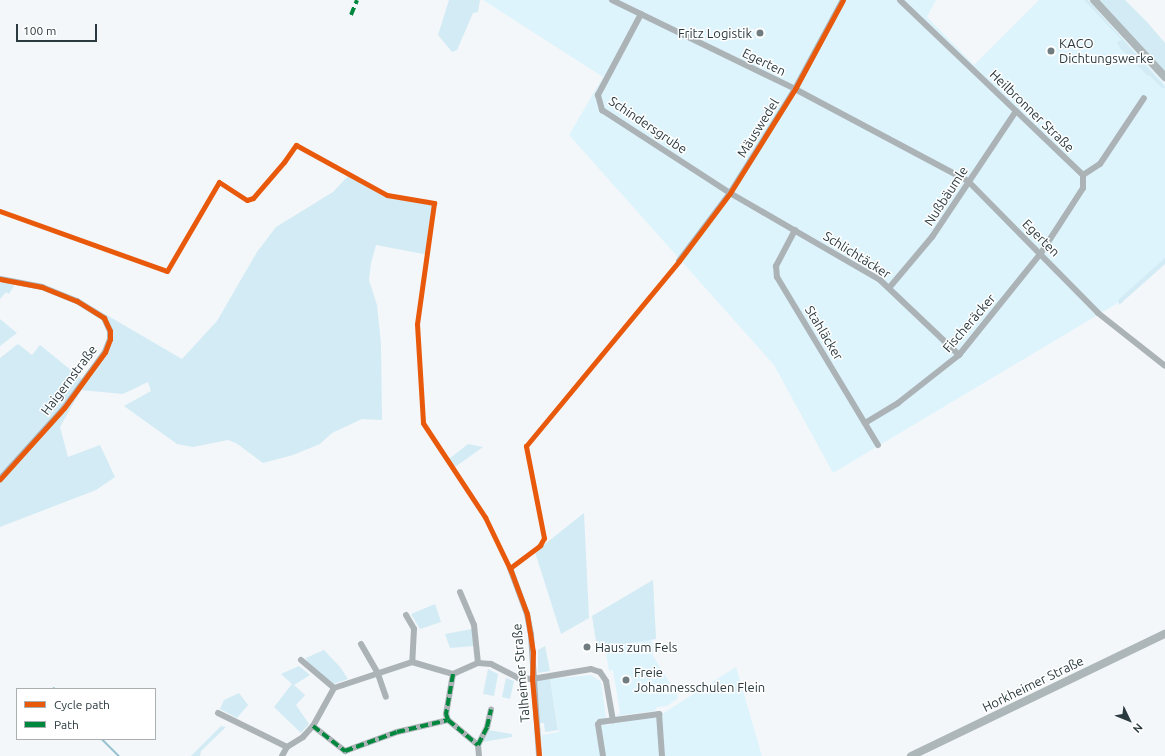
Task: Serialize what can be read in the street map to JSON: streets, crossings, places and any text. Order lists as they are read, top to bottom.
{
  "streets": {
    "main road": ["Horkheimer Straße"],
    "street": [
      "Egerten",
      "Heilbronner Straße",
      "Schindersgrube",
      "Mäuswedel",
      "Nußbäumle",
      "Schlichtäcker",
      "Fischeräcker",
      "Stahläcker",
      "Haigernstraße",
      "Talheimer Straße"
    ]
  },
  "crossings": [
    ["Egerten", "Schindersgrube"],
    ["Egerten", "Mäuswedel"],
    ["Egerten", "Nußbäumle"],
    ["Egerten", "Fischeräcker"],
    ["Heilbronner Straße", "Nußbäumle"],
    ["Schindersgrube", "Mäuswedel"],
    ["Schindersgrube", "Schlichtäcker"],
    ["Mäuswedel", "Schlichtäcker"],
    ["Nußbäumle", "Schlichtäcker"],
    ["Schlichtäcker", "Fischeräcker"],
    ["Schlichtäcker", "Stahläcker"],
    ["Fischeräcker", "Stahläcker"]
  ],
  "places": [
    "Fritz Logistik",
    "KACO Dichtungswerke",
    "Haus zum Fels",
    "Freie Johannesschulen Flein"
  ],
  "legend": ["Cycle path", "Path"],
  "scale_bar": "100 m",
  "north": "bottom right"
}
